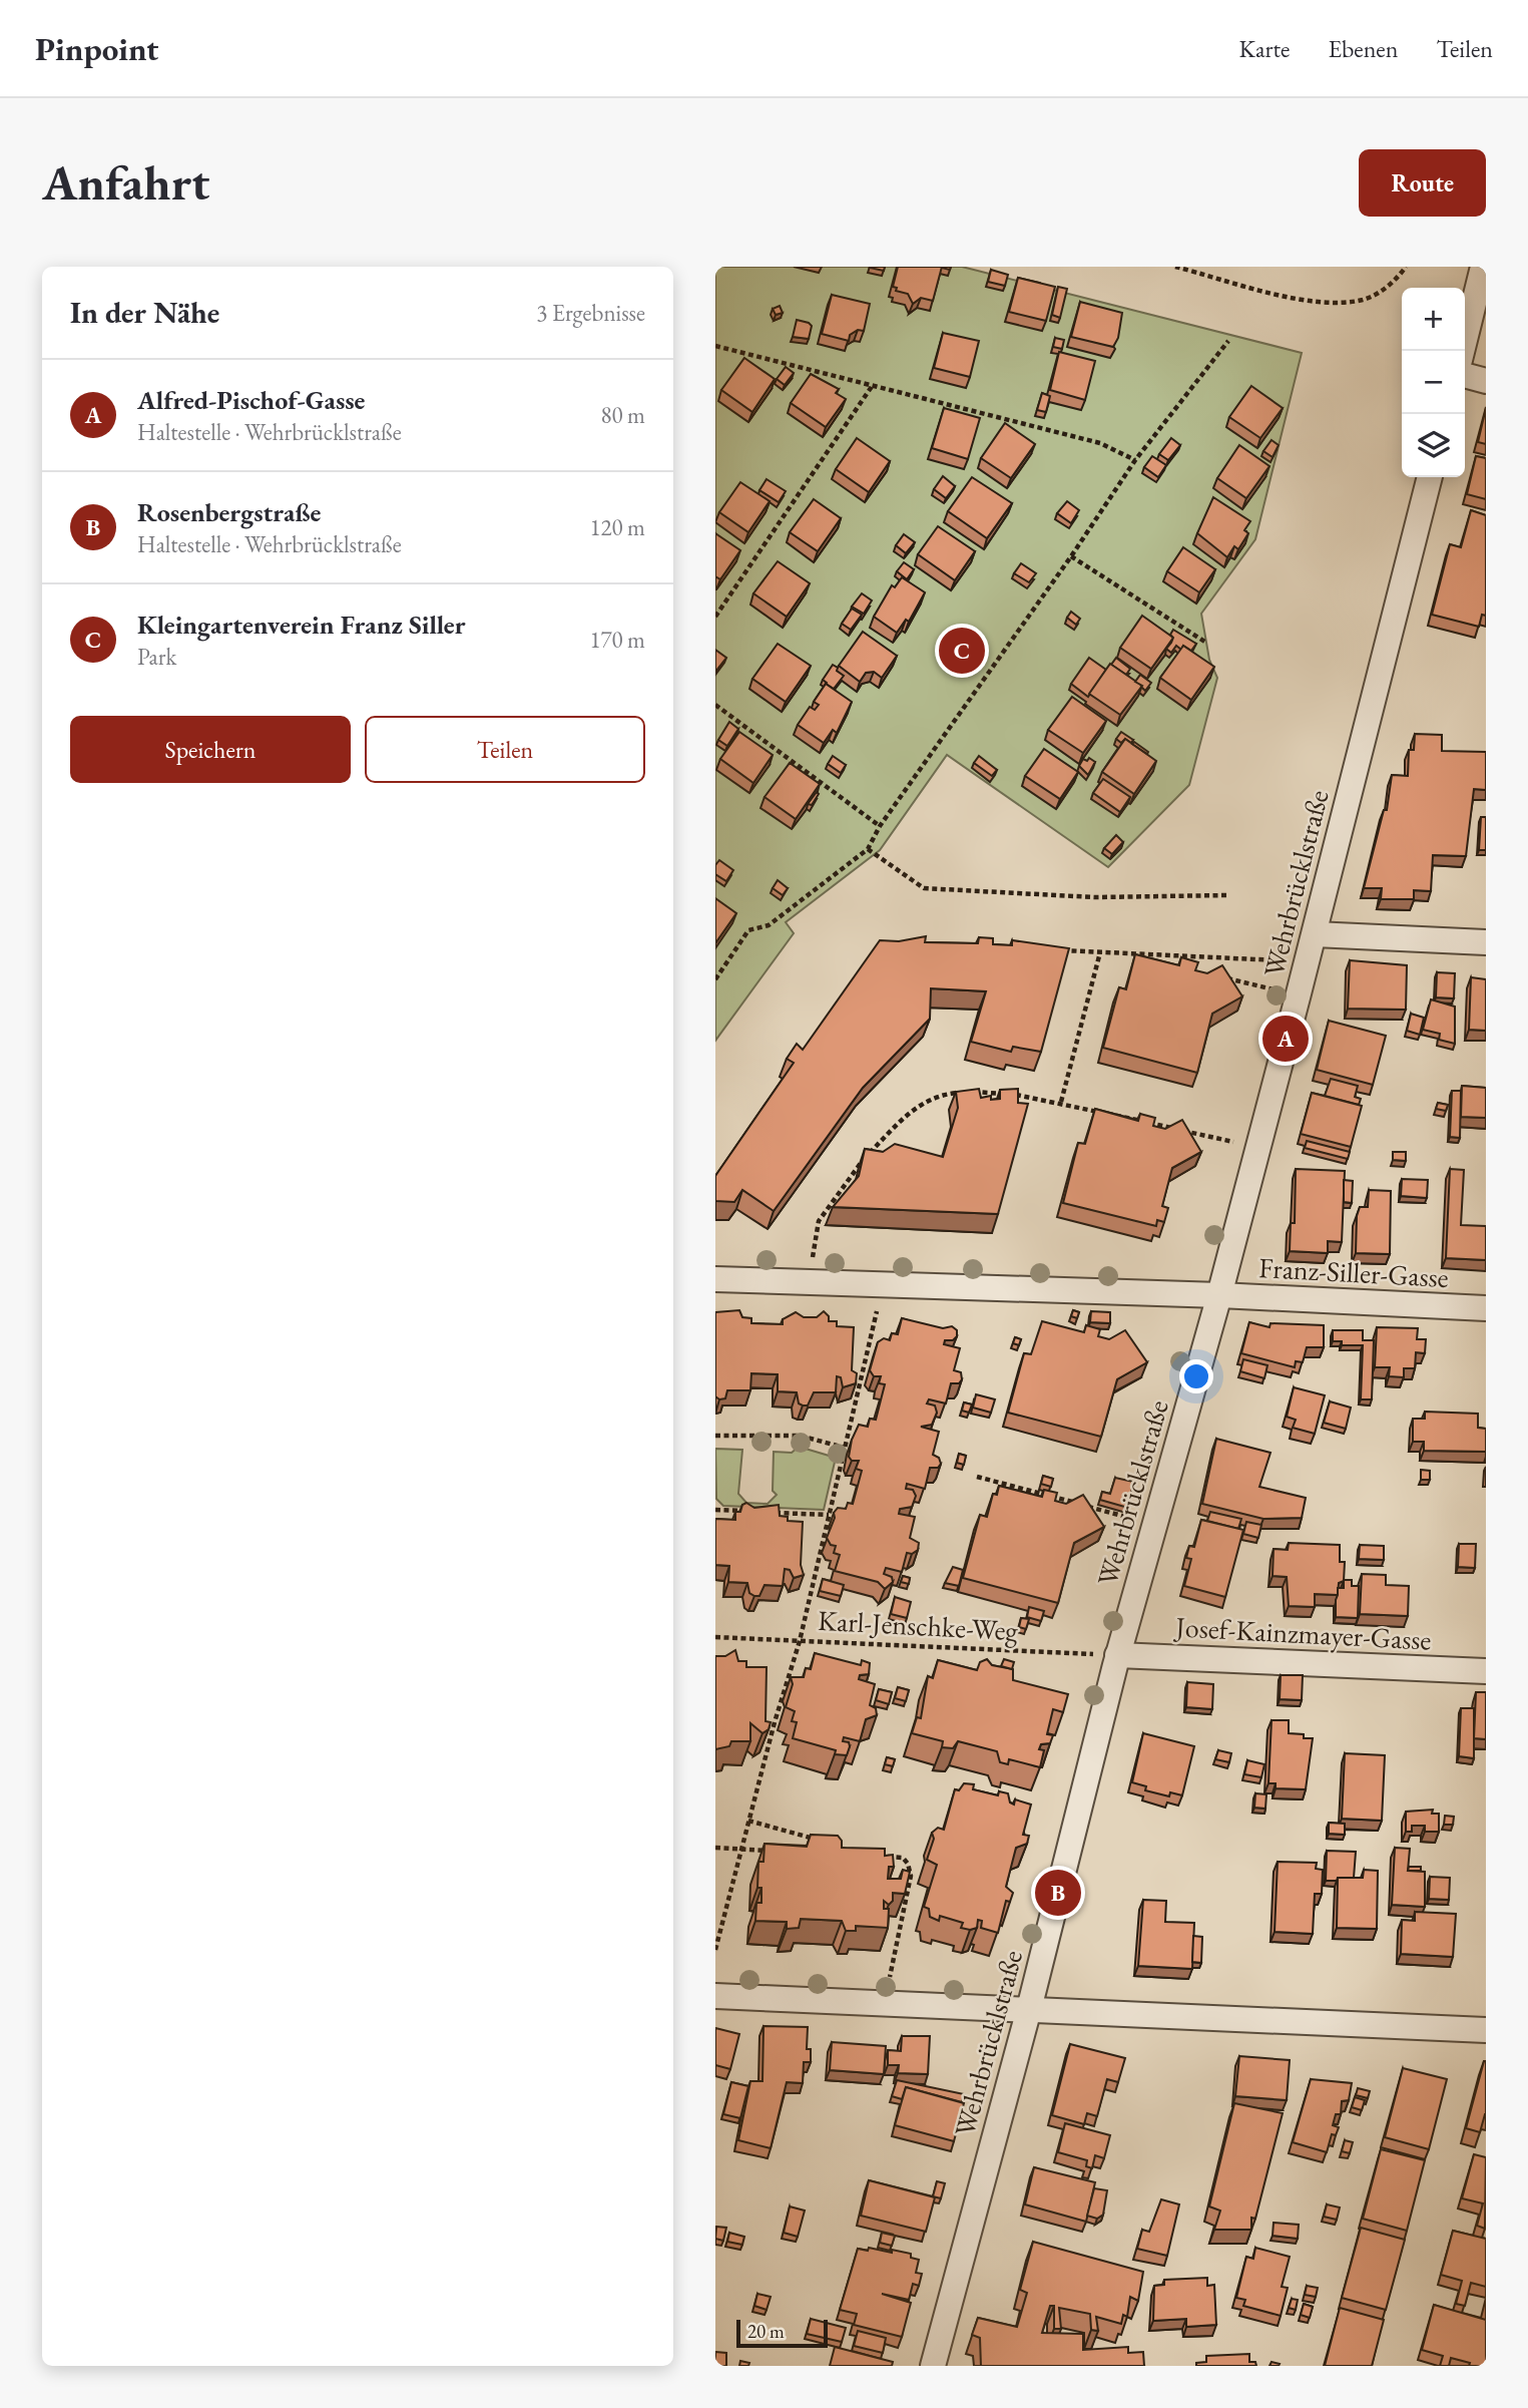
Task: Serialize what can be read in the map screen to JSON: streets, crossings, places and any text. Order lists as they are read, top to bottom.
{
  "streets": {
    "street": ["Wehrbrücklstraße", "Franz-Siller-Gasse", "Josef-Kainzmayer-Gasse"],
    "path": ["Karl-Jenschke-Weg"]
  },
  "crossings": [
    ["Wehrbrücklstraße", "Franz-Siller-Gasse"],
    ["Wehrbrücklstraße", "Karl-Jenschke-Weg"],
    ["Wehrbrücklstraße", "Josef-Kainzmayer-Gasse"],
    ["Karl-Jenschke-Weg", "Josef-Kainzmayer-Gasse"]
  ],
  "scale_bar": "20 m",
  "page": {
    "header": "Pinpoint",
    "nav": ["Karte", "Ebenen", "Teilen"],
    "buttons": [
      "Route",
      ["Speichern", "Teilen"]
    ],
    "title": "Anfahrt",
    "heading": ["In der Nähe", "3 Ergebnisse"],
    "map_buttons": ["+", "−"],
    "list": [
      {
        "mark": "A",
        "name": "Alfred-Pischof-Gasse",
        "note": "Haltestelle · Wehrbrücklstraße",
        "value": "80 m"
      },
      {
        "mark": "B",
        "name": "Rosenbergstraße",
        "note": "Haltestelle · Wehrbrücklstraße",
        "value": "120 m"
      },
      {
        "mark": "C",
        "name": "Kleingartenverein Franz Siller",
        "note": "Park",
        "value": "170 m"
      }
    ],
    "pins": ["C", "A", "B"],
    "scale": "20 m"
  }
}
